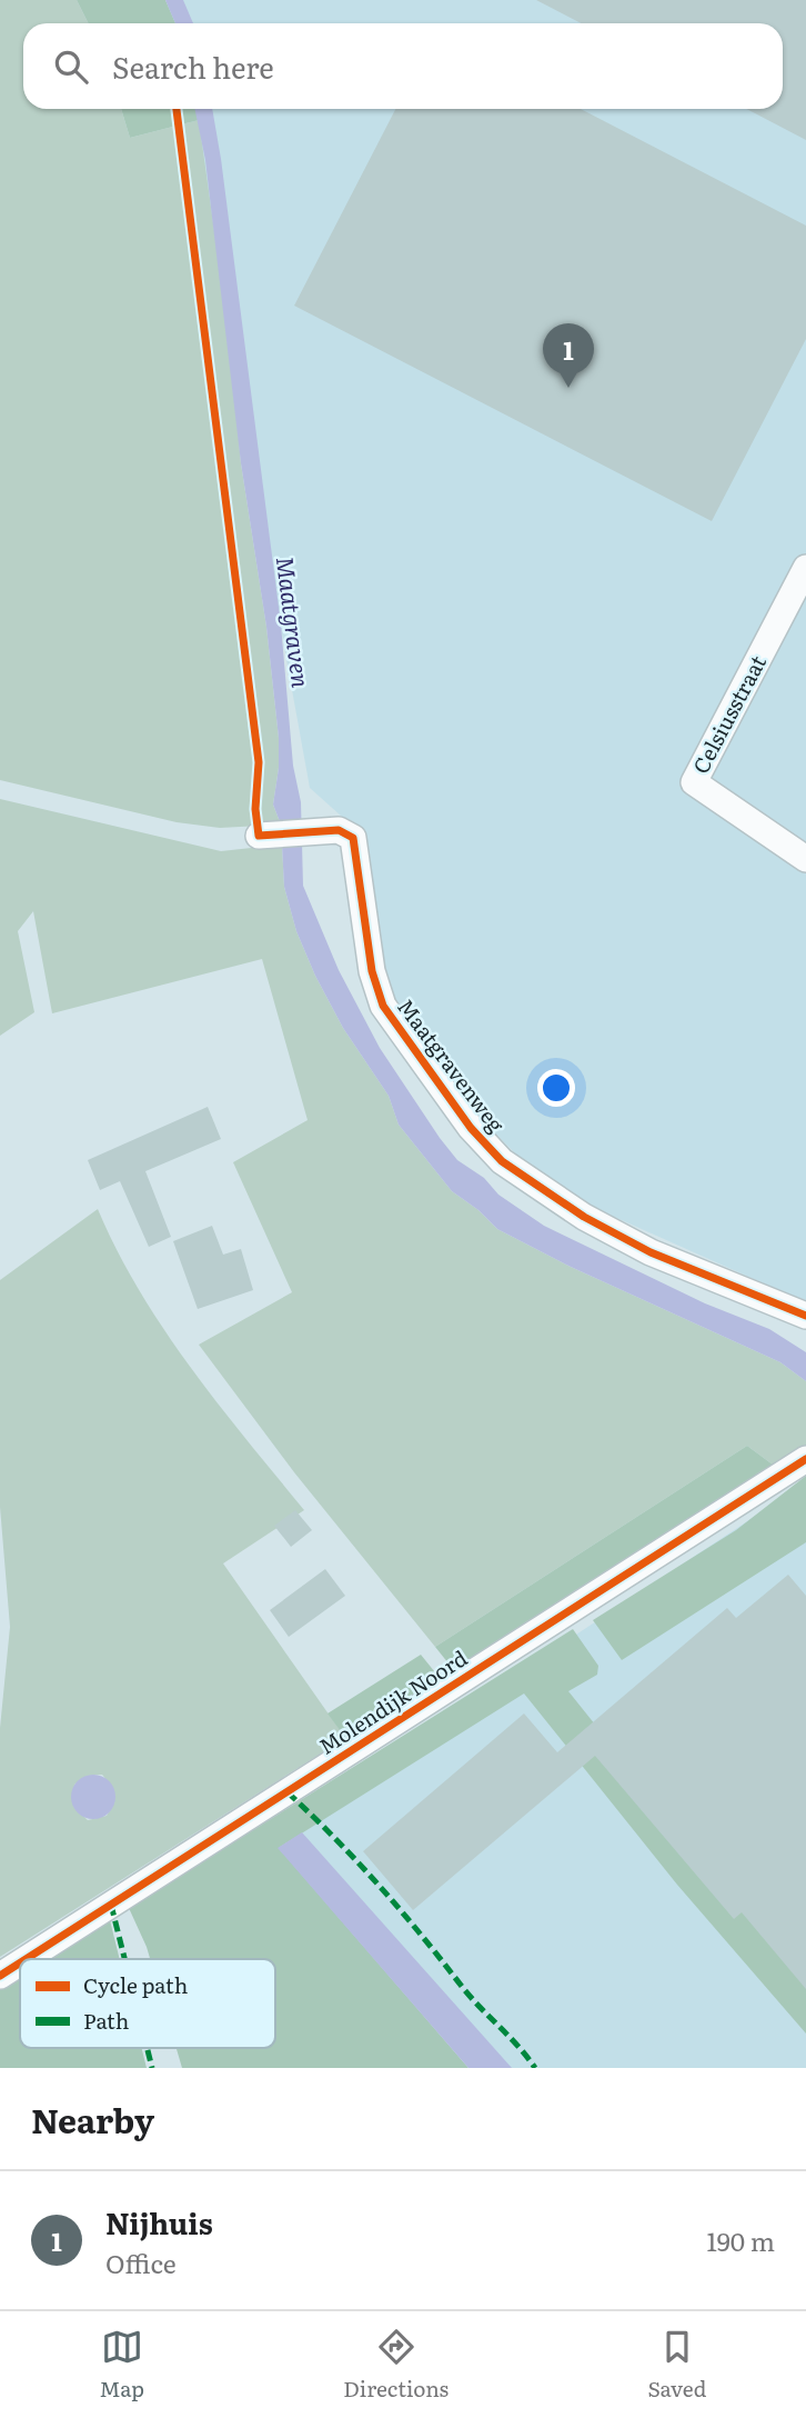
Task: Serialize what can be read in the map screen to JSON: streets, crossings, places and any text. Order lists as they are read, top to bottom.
{
  "streets": {
    "street": ["Celsiusstraat", "Maatgravenweg", "Molendijk Noord"]
  },
  "water": ["Maatgraven"],
  "legend": ["Cycle path", "Path"],
  "page": {
    "search": "Search here",
    "pins": "1",
    "heading": "Nearby",
    "list": [
      {
        "mark": "1",
        "name": "Nijhuis",
        "note": "Office",
        "value": "190 m"
      }
    ],
    "nav": ["Map", "Directions", "Saved"]
  }
}
